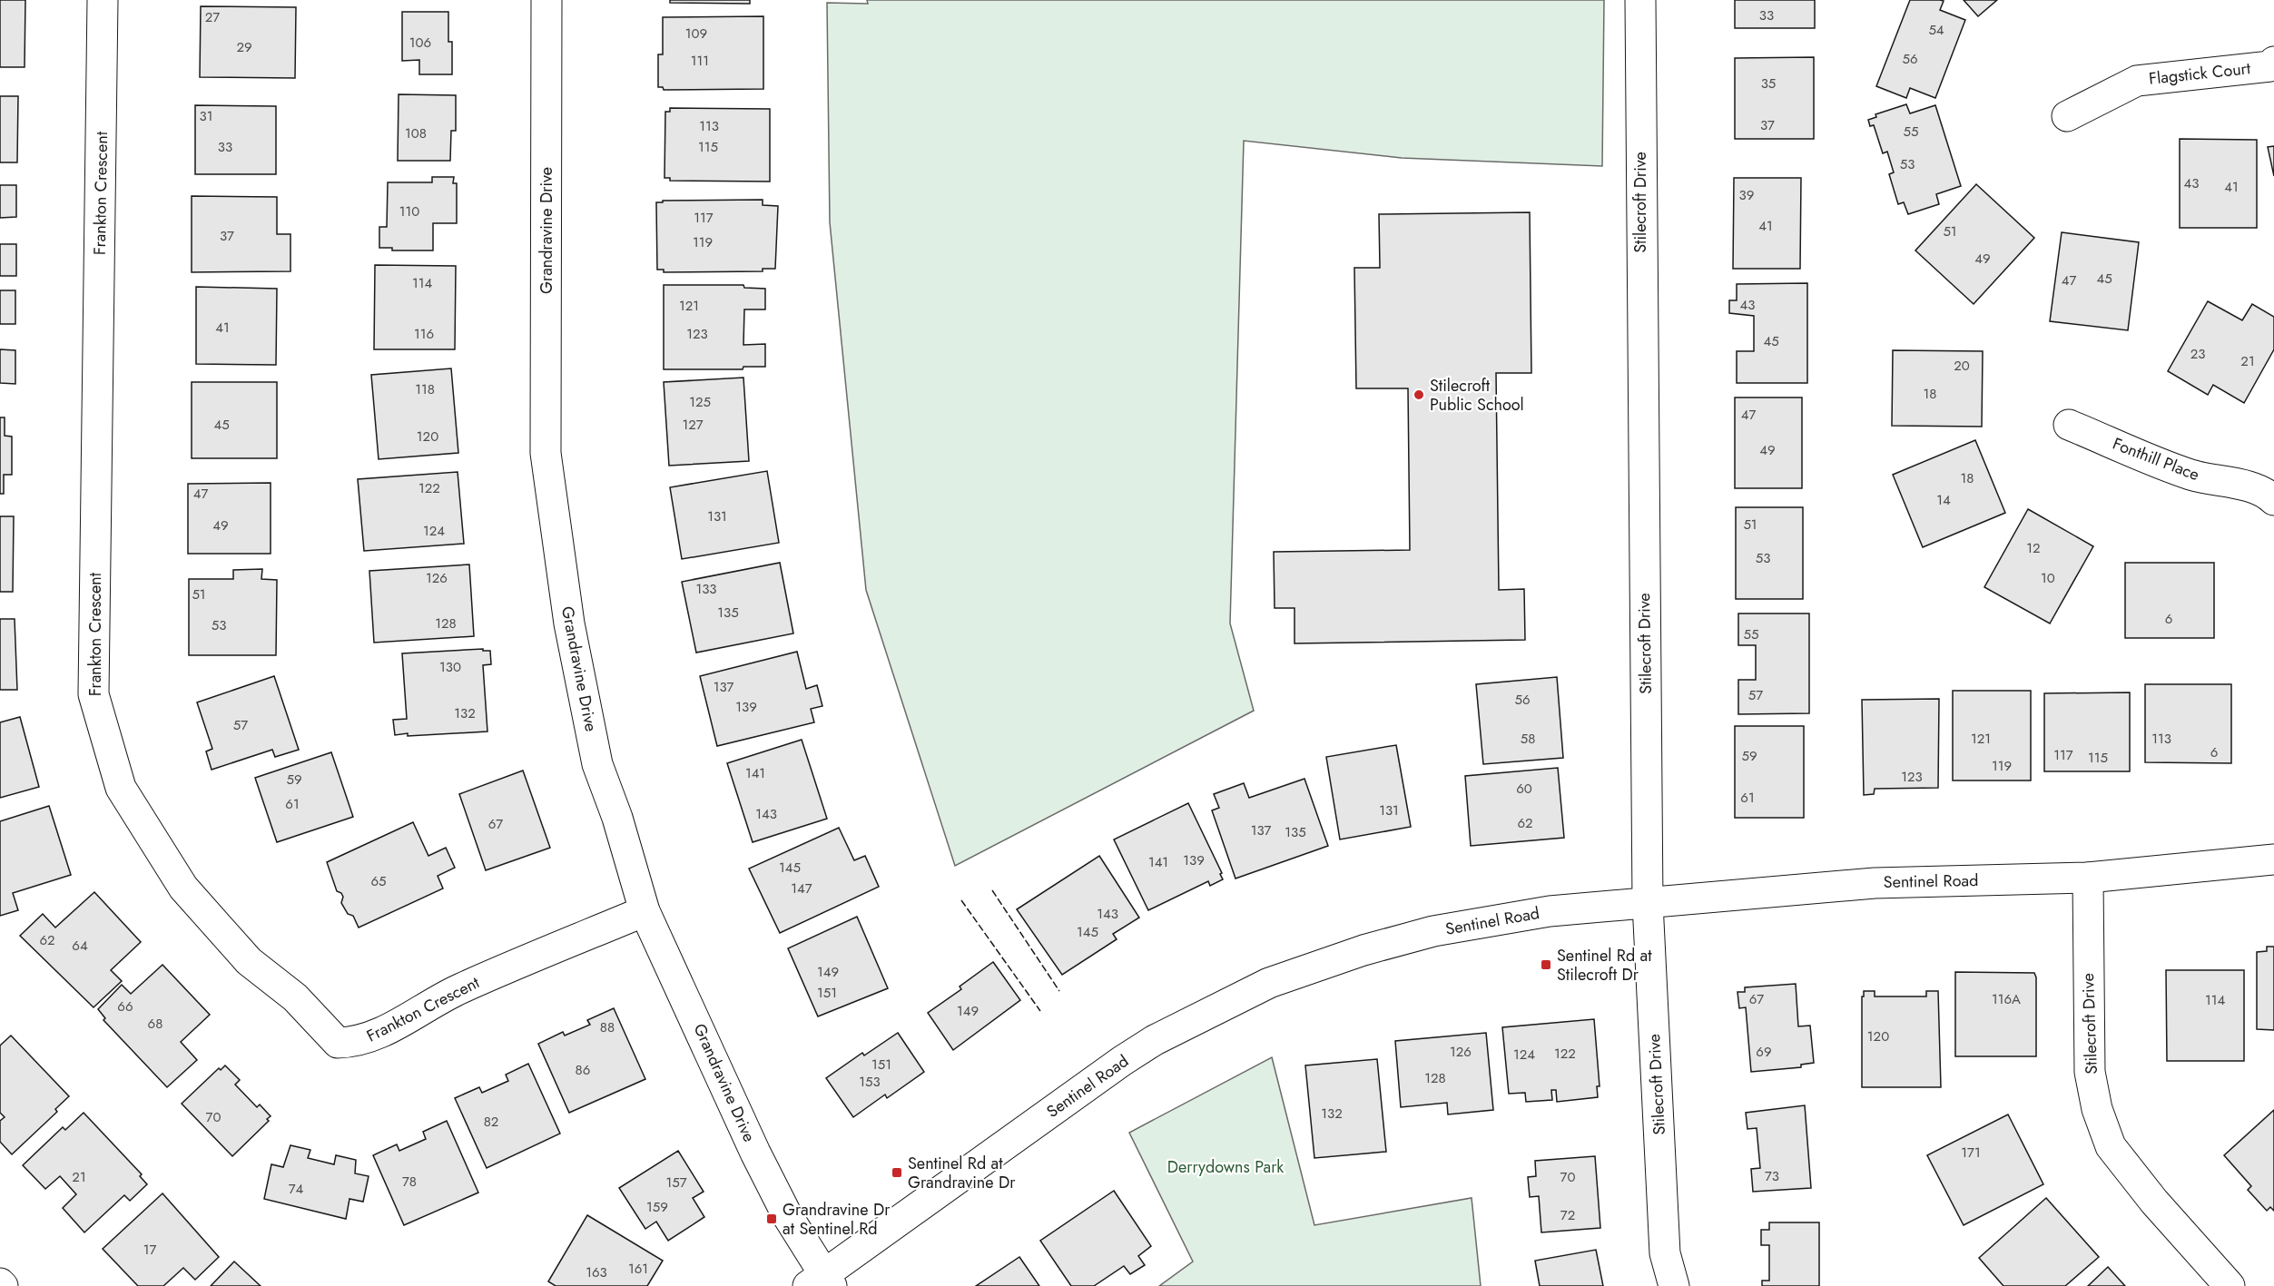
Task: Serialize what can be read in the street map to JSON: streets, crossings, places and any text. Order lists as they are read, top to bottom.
{
  "streets": {
    "street": [
      "Flagstick Court",
      "Frankton Crescent",
      "Stilecroft Drive",
      "Grandravine Drive",
      "Fonthill Place",
      "Sentinel Road"
    ]
  },
  "crossings": [
    ["Frankton Crescent", "Grandravine Drive"],
    ["Stilecroft Drive", "Sentinel Road"],
    ["Grandravine Drive", "Sentinel Road"]
  ],
  "parks": ["Derrydowns Park"],
  "places": {
    "other": ["Stilecroft Public School"],
    "transit": ["Sentinel Rd at Stilecroft Dr", "Sentinel Rd at Grandravine Dr", "Grandravine Dr at Sentinel Rd"]
  },
  "house_numbers": [
    "33",
    "27",
    "54",
    "109",
    "106",
    "29",
    "56",
    "111",
    "35",
    "31",
    "37",
    "113",
    "55",
    "108",
    "33",
    "115",
    "53",
    "43",
    "41",
    "39",
    "110",
    "117",
    "41",
    "51",
    "37",
    "119",
    "49",
    "45",
    "47",
    "114",
    "43",
    "121",
    "41",
    "116",
    "123",
    "45",
    "23",
    "21",
    "20",
    "118",
    "18",
    "125",
    "47",
    "45",
    "127",
    "120",
    "49",
    "18",
    "122",
    "47",
    "14",
    "131",
    "51",
    "49",
    "124",
    "12",
    "53",
    "126",
    "10",
    "133",
    "51",
    "135",
    "6",
    "128",
    "53",
    "55",
    "130",
    "137",
    "57",
    "56",
    "139",
    "132",
    "57",
    "58",
    "121",
    "113",
    "6",
    "117",
    "59",
    "115",
    "119",
    "141",
    "123",
    "59",
    "60",
    "61",
    "61",
    "131",
    "143",
    "62",
    "67",
    "137",
    "135",
    "139",
    "141",
    "145",
    "65",
    "147",
    "143",
    "145",
    "62",
    "64",
    "149",
    "151",
    "67",
    "116A",
    "114",
    "66",
    "149",
    "68",
    "88",
    "120",
    "126",
    "69",
    "122",
    "124",
    "151",
    "86",
    "128",
    "153",
    "132",
    "70",
    "82",
    "171",
    "73",
    "21",
    "70",
    "78",
    "157",
    "74",
    "159",
    "72",
    "17",
    "161",
    "163"
  ]
}
